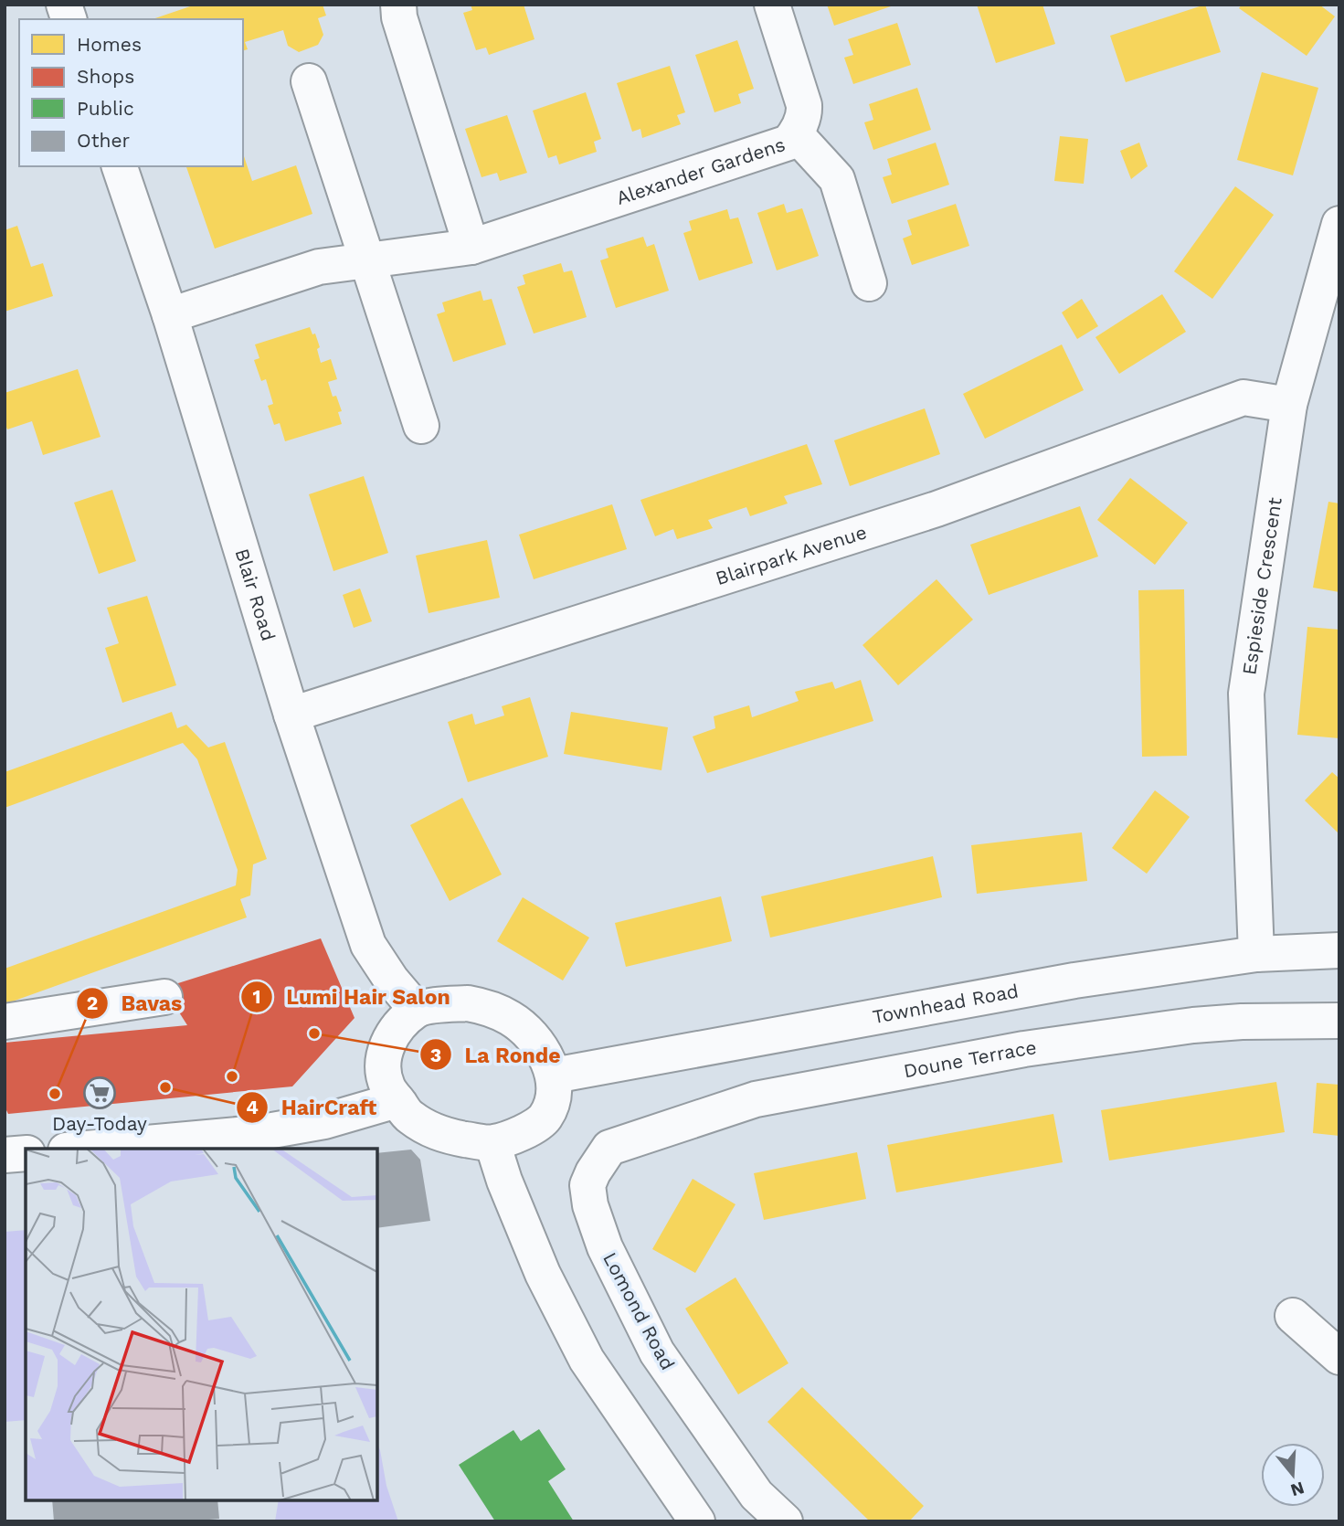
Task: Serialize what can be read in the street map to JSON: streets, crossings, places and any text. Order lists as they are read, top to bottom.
{
  "streets": {
    "street": [
      "Alexander Gardens",
      "Blairpark Avenue",
      "Espieside Crescent",
      "Blair Road",
      "Townhead Road",
      "Doune Terrace",
      "Lomond Road"
    ]
  },
  "crossings": [
    ["Alexander Gardens", "Blair Road"],
    ["Blairpark Avenue", "Espieside Crescent"],
    ["Blairpark Avenue", "Blair Road"],
    ["Espieside Crescent", "Townhead Road"],
    ["Blair Road", "Townhead Road"],
    ["Doune Terrace", "Lomond Road"]
  ],
  "places": {
    "other": [
      "La Ronde",
      "Lumi Hair Salon",
      "HairCraft",
      "Bavas"
    ],
    "supermarket": ["Day-Today"]
  },
  "legend": [
    "Homes",
    "Shops",
    "Public",
    "Other"
  ],
  "north": "bottom"
}
